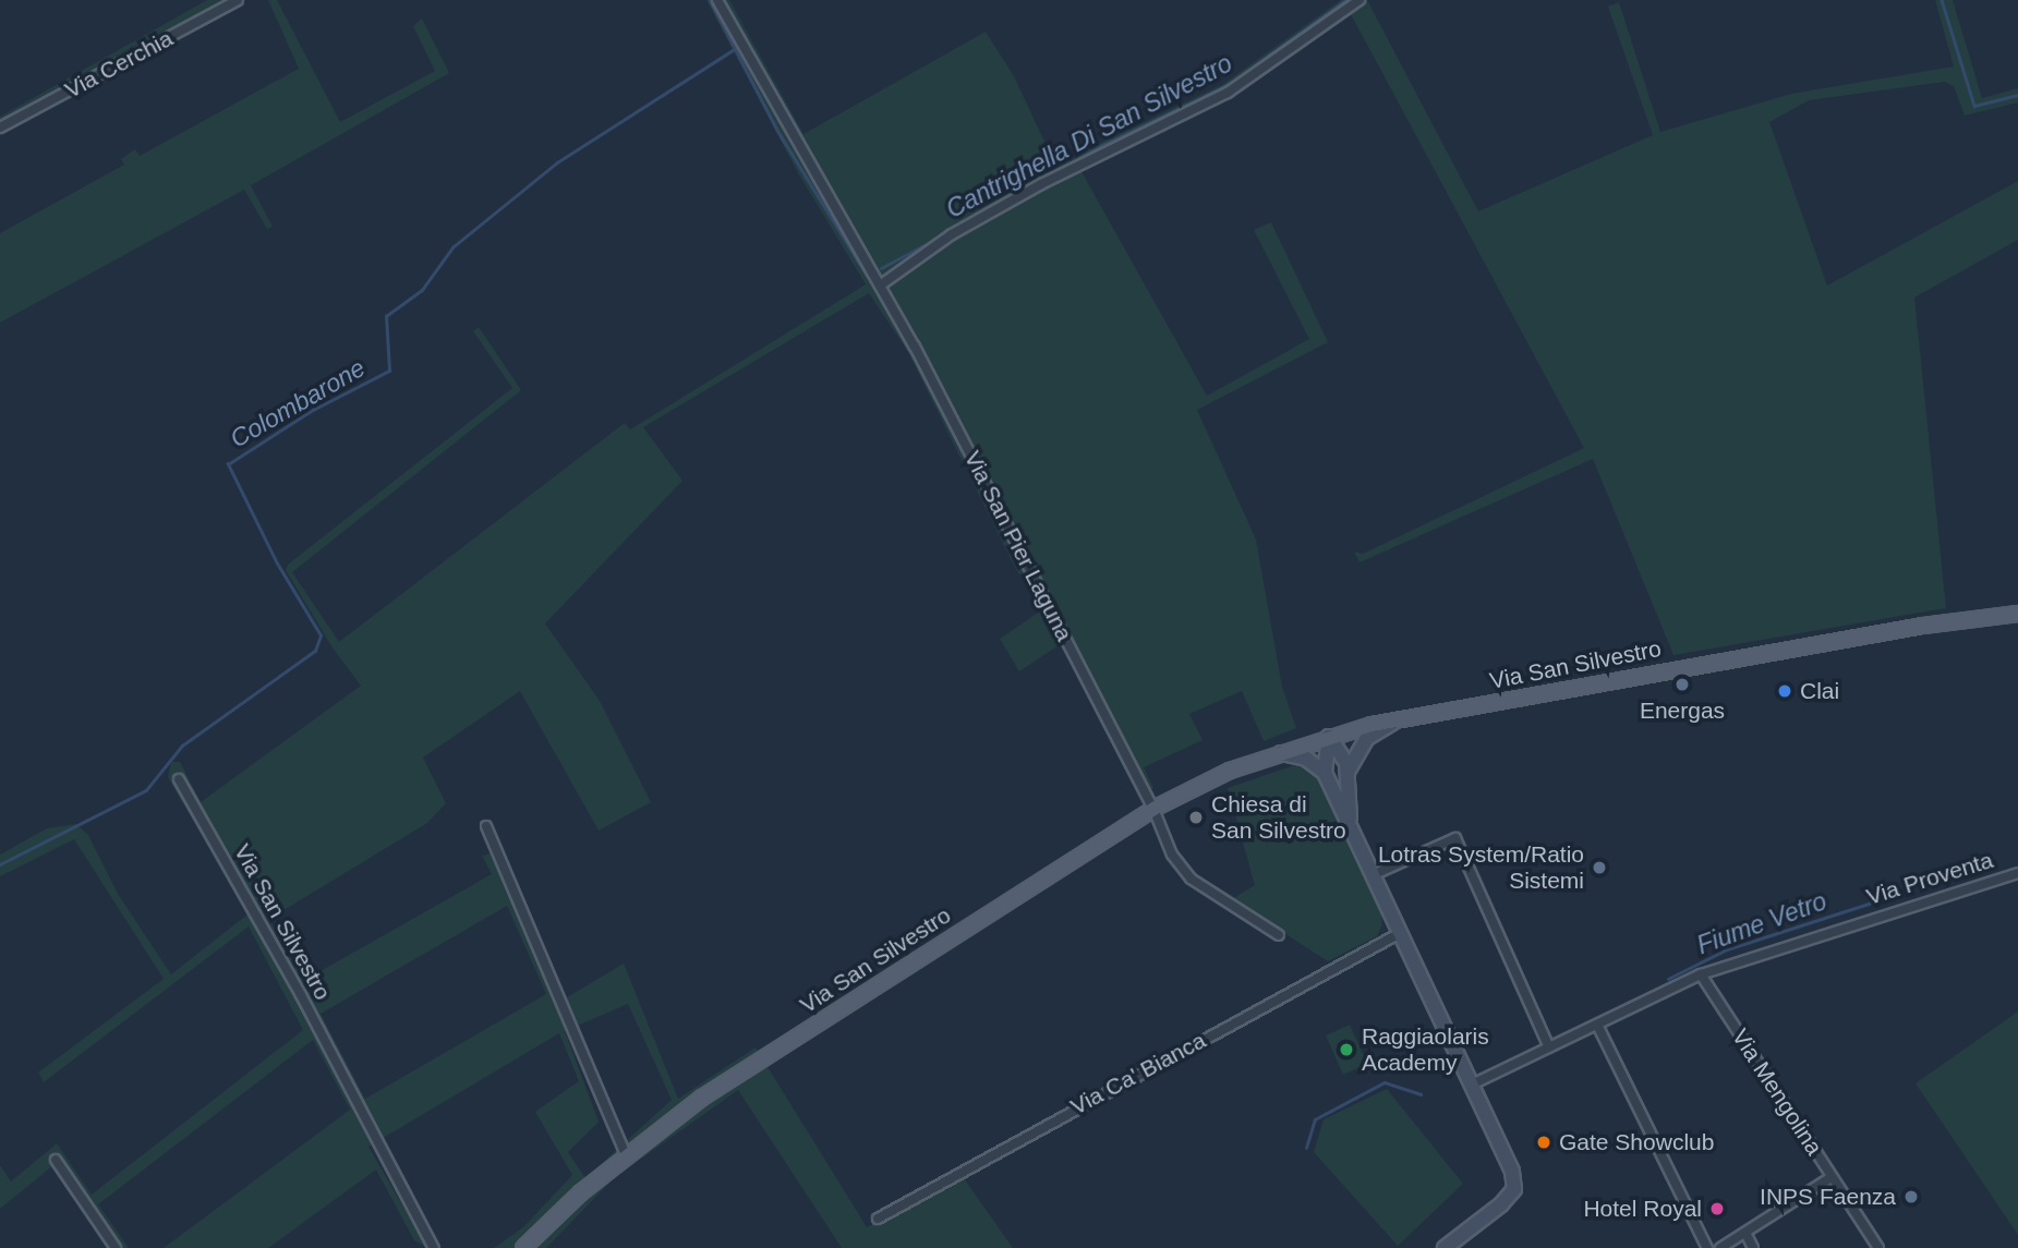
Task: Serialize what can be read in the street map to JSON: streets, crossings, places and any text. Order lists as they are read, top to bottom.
{
  "streets": {
    "main road": ["Via San Silvestro"],
    "street": [
      "Via Cerchia",
      "Via San Pier Laguna",
      "Via Proventa",
      "Via Ca' Bianca",
      "Via Mengolina"
    ]
  },
  "crossings": [
    ["Via San Pier Laguna", "Via San Silvestro"],
    ["Via Proventa", "Via Mengolina"]
  ],
  "water": ["Cantrighella Di San Silvestro", "Colombarone", "Fiume Vetro"],
  "places": [
    "Energas",
    "Clai",
    "Chiesa di San Silvestro",
    "Lotras System/Ratio Sistemi",
    "Raggiaolaris Academy",
    "Gate Showclub",
    "INPS Faenza",
    "Hotel Royal"
  ]
}
